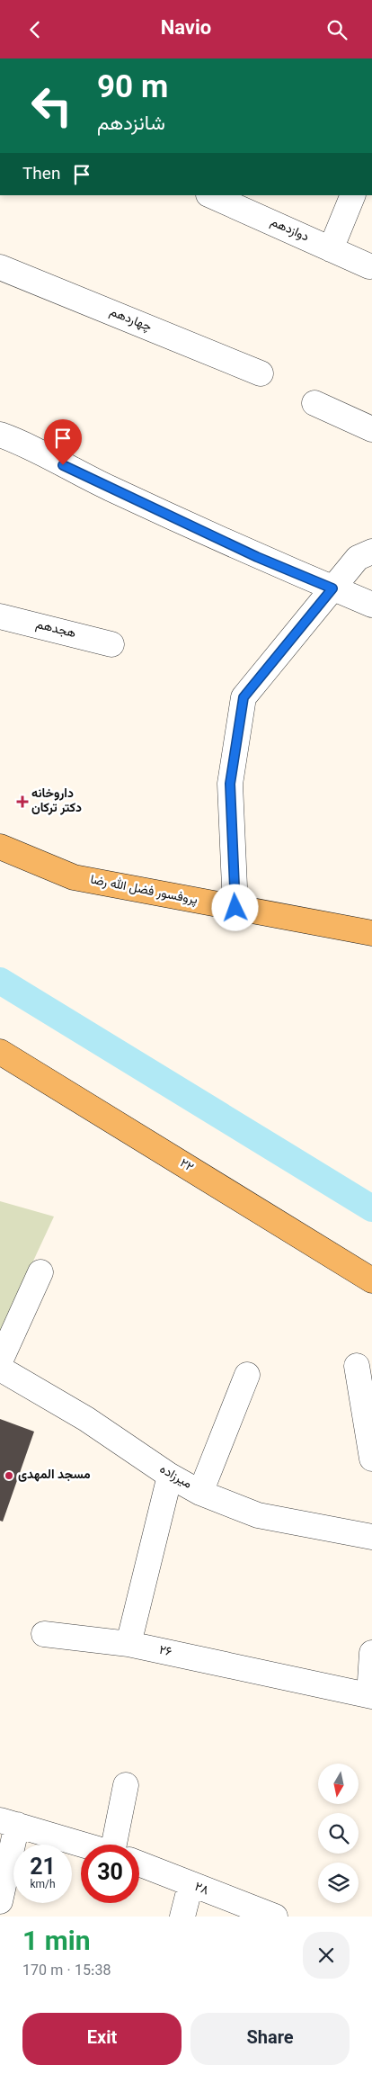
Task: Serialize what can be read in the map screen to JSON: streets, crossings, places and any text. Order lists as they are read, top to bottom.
{
  "streets": {
    "main road": ["پروفسور فضل الله رضا", "۲۲"],
    "street": [
      "دوازدهم",
      "چهاردهم",
      "هجدهم",
      "میرزاده",
      "۲۶",
      "۲۸"
    ]
  },
  "places": {
    "health": ["داروخانه دکتر ترکان"],
    "other": ["مسجد المهدی"]
  },
  "north": "bottom",
  "page": {
    "header": "Navio",
    "turn": ["90 m", "شانزدهم"],
    "then": "Then",
    "speed": "21 km/h",
    "limit": "30",
    "heading": ["1 min", "170 m · 15:38"],
    "buttons": ["Exit", "Share"]
  }
}
